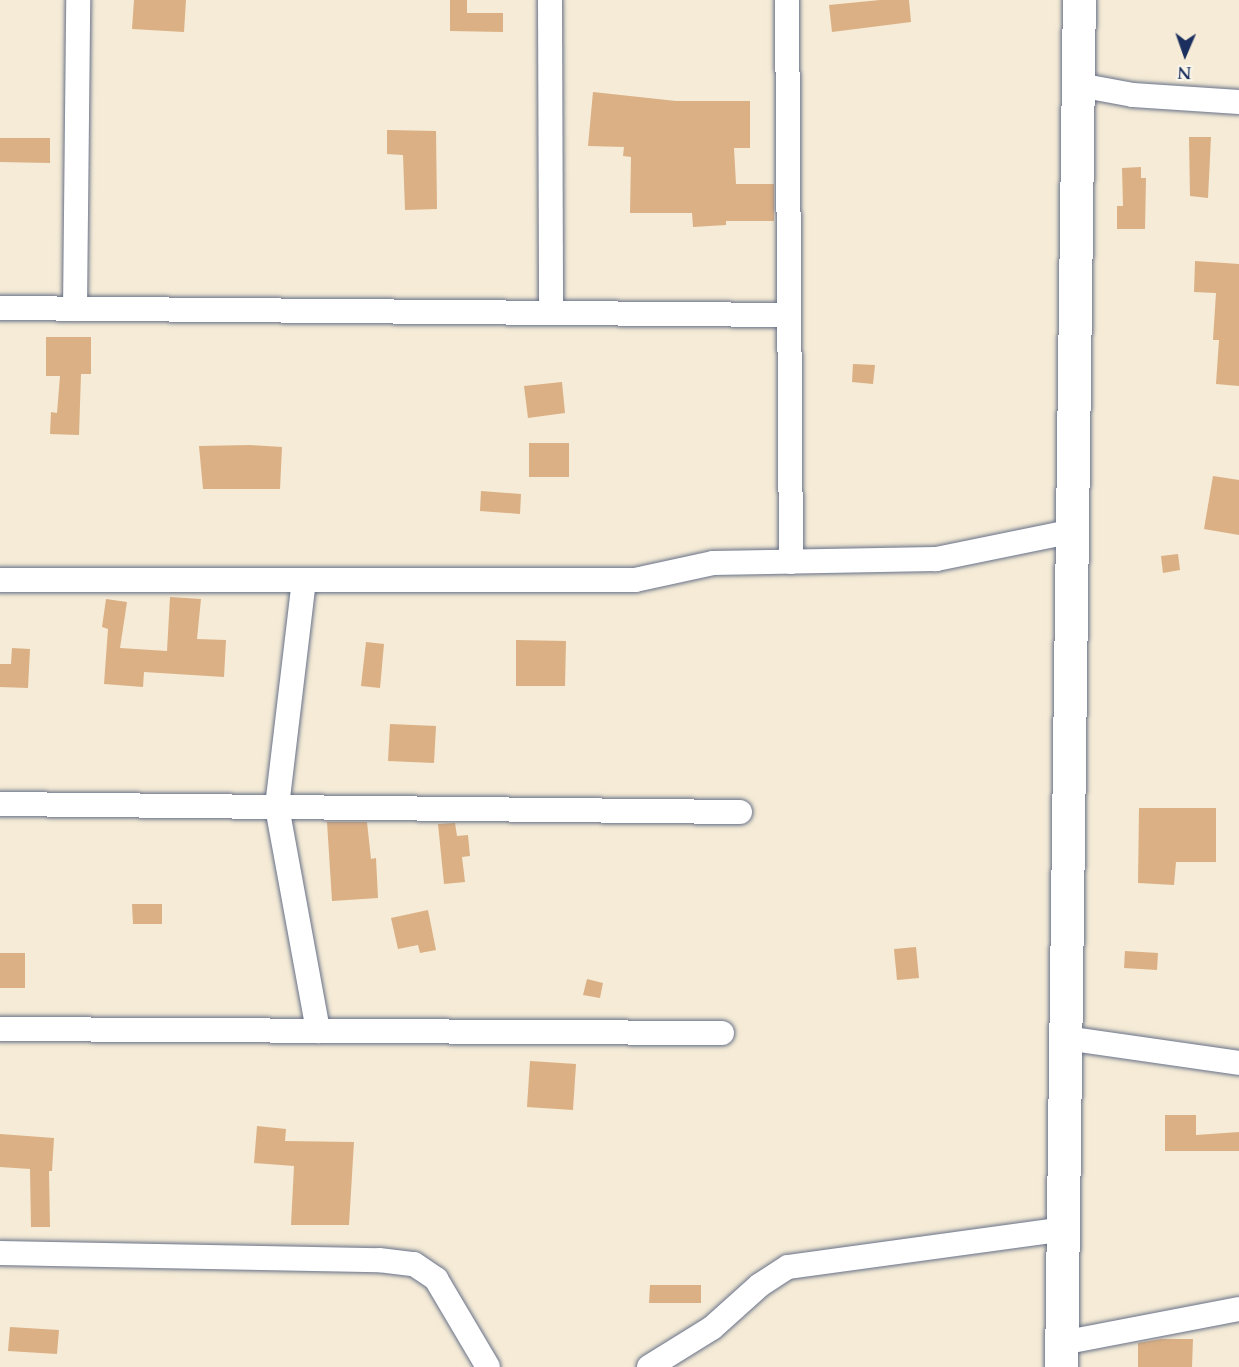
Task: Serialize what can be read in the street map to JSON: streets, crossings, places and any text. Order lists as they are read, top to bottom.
{
  "north": "bottom"
}
